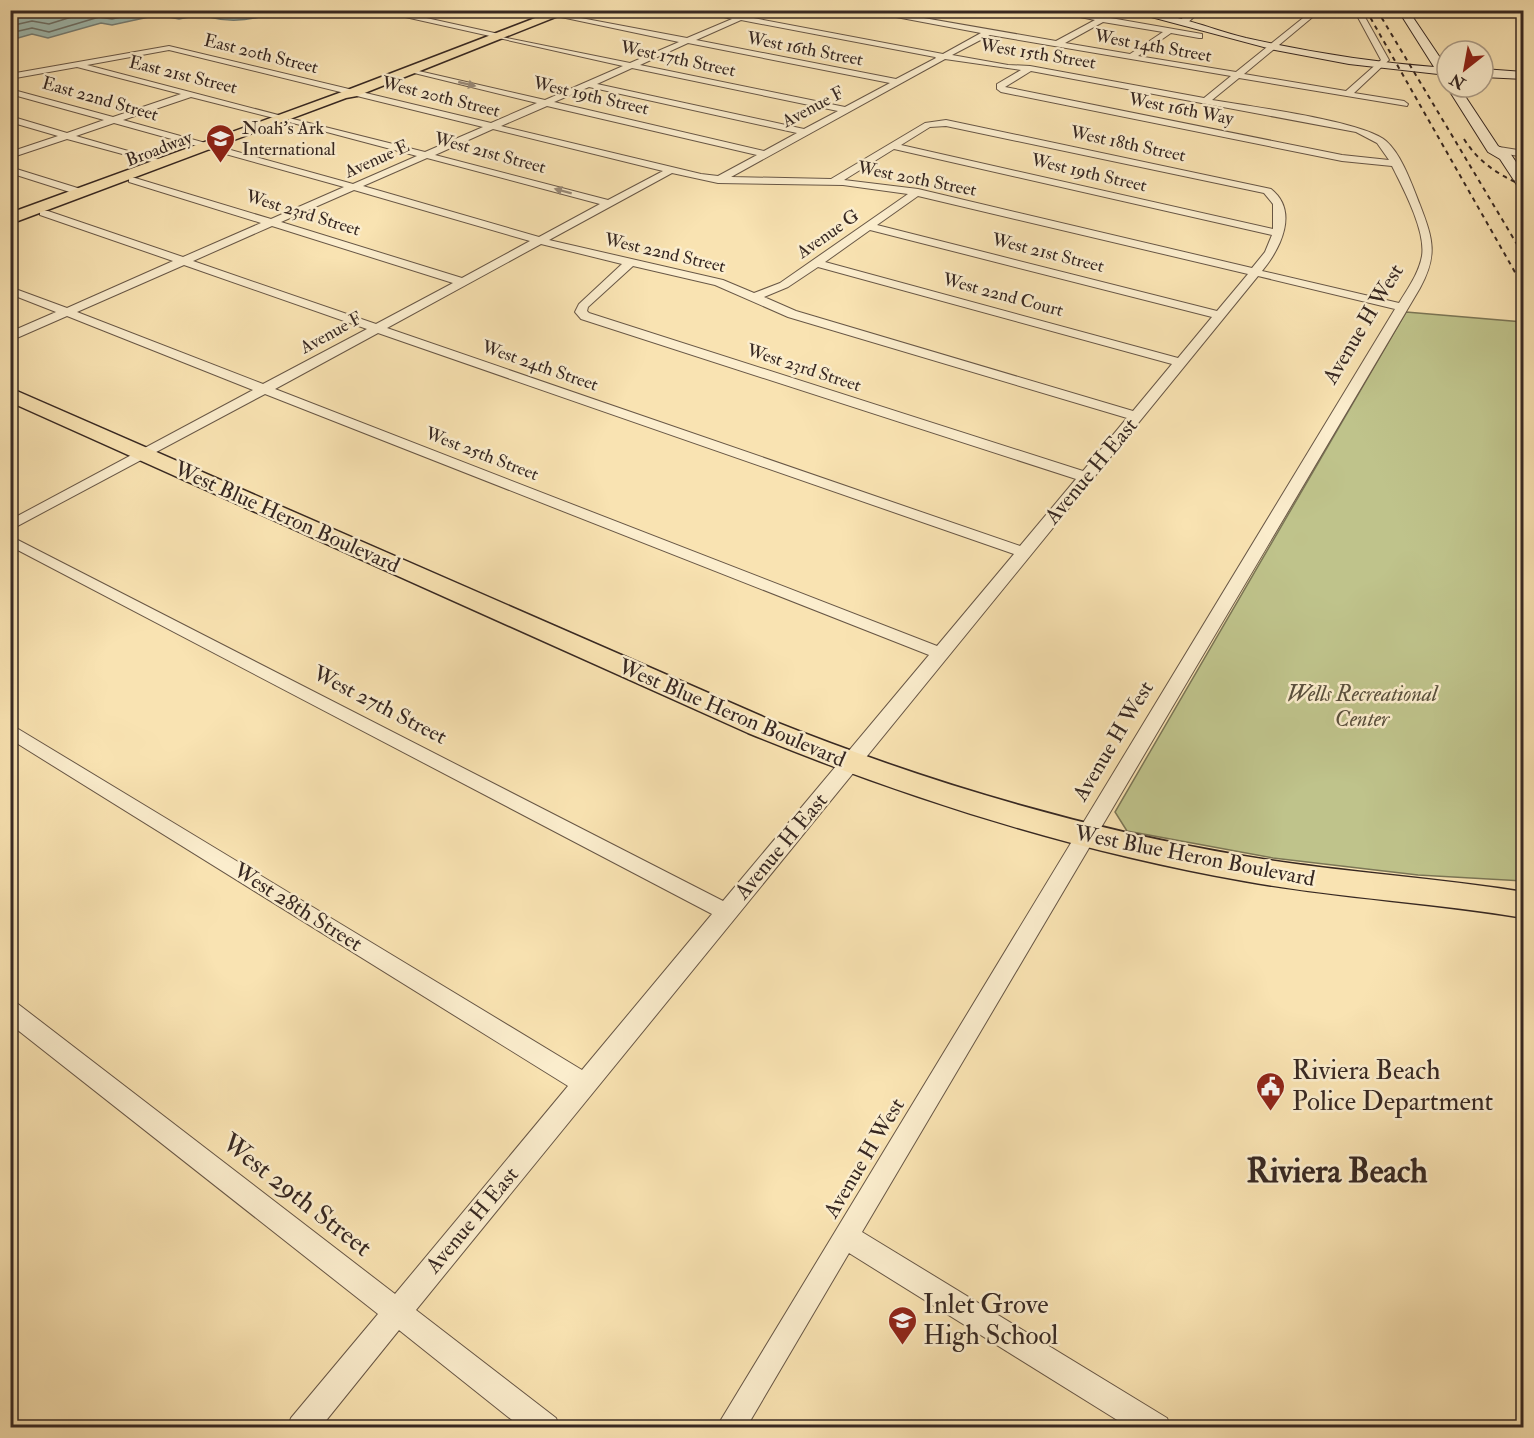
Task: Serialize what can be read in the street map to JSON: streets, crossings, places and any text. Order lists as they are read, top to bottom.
{
  "streets": {
    "main road": ["Broadway", "West Blue Heron Boulevard"],
    "street": [
      "West 14th Street",
      "West 16th Street",
      "East 20th Street",
      "West 15th Street",
      "West 17th Street",
      "East 21st Street",
      "West 19th Street",
      "West 20th Street",
      "East 22nd Street",
      "Avenue F",
      "West 16th Way",
      "West 18th Street",
      "West 21st Street",
      "Avenue E",
      "West 23rd Street",
      "Avenue G",
      "West 22nd Street",
      "West 22nd Court",
      "Avenue H West",
      "West 24th Street",
      "West 25th Street",
      "Avenue H East",
      "West 27th Street",
      "West 28th Street",
      "West 29th Street"
    ]
  },
  "crossings": [
    ["West 14th Street", "Avenue F"],
    ["West 16th Street", "Avenue F"],
    ["West 16th Street", "Broadway"],
    ["West 16th Street", "Avenue E"],
    ["East 20th Street", "East 21st Street"],
    ["East 20th Street", "West 20th Street"],
    ["East 20th Street", "Broadway"],
    ["West 15th Street", "Avenue F"],
    ["West 15th Street", "West 16th Way"],
    ["West 15th Street", "Avenue E"],
    ["West 15th Street", "Avenue H West"],
    ["West 17th Street", "Avenue F"],
    ["West 17th Street", "Broadway"],
    ["West 17th Street", "Avenue E"],
    ["East 21st Street", "Broadway"],
    ["East 21st Street", "West 21st Street"],
    ["West 19th Street", "Avenue F"],
    ["West 19th Street", "West 18th Street"],
    ["West 19th Street", "Broadway"],
    ["West 19th Street", "Avenue E"],
    ["West 19th Street", "Avenue G"],
    ["West 19th Street", "Avenue H East"],
    ["West 20th Street", "Avenue F"],
    ["West 20th Street", "Broadway"],
    ["West 20th Street", "Avenue E"],
    ["West 20th Street", "Avenue G"],
    ["West 20th Street", "Avenue H West"],
    ["West 20th Street", "Avenue H East"],
    ["East 22nd Street", "Broadway"],
    ["East 22nd Street", "West 22nd Street"],
    ["Avenue F", "West 21st Street"],
    ["Avenue F", "West 23rd Street"],
    ["Avenue F", "West 22nd Street"],
    ["Avenue F", "West 24th Street"],
    ["Avenue F", "West 25th Street"],
    ["Avenue F", "West Blue Heron Boulevard"],
    ["West 16th Way", "Avenue H West"],
    ["West 18th Street", "Avenue G"],
    ["West 18th Street", "Avenue H East"],
    ["Broadway", "West 21st Street"],
    ["Broadway", "West 23rd Street"],
    ["Broadway", "West 22nd Street"],
    ["Broadway", "West 24th Street"],
    ["West 21st Street", "Avenue E"],
    ["West 21st Street", "Avenue G"],
    ["West 21st Street", "Avenue H East"],
    ["Avenue E", "West 23rd Street"],
    ["Avenue E", "West 22nd Street"],
    ["Avenue E", "West 24th Street"],
    ["Avenue E", "West 25th Street"],
    ["West 23rd Street", "West 22nd Street"],
    ["West 23rd Street", "Avenue H East"],
    ["Avenue G", "West 22nd Street"],
    ["Avenue G", "West 22nd Court"],
    ["West 22nd Street", "Avenue H East"],
    ["West 22nd Court", "Avenue H East"],
    ["Avenue H West", "West Blue Heron Boulevard"],
    ["West 24th Street", "Avenue H East"],
    ["West 25th Street", "Avenue H East"],
    ["Avenue H East", "West Blue Heron Boulevard"],
    ["Avenue H East", "West 27th Street"],
    ["Avenue H East", "West 28th Street"],
    ["Avenue H East", "West 29th Street"]
  ],
  "districts": ["Riviera Beach"],
  "parks": ["Wells Recreational Center"],
  "places": {
    "school or university": ["Noah's Ark International", "Inlet Grove High School"],
    "public building": ["Riviera Beach Police Department"]
  },
  "north": "bottom left"
}
